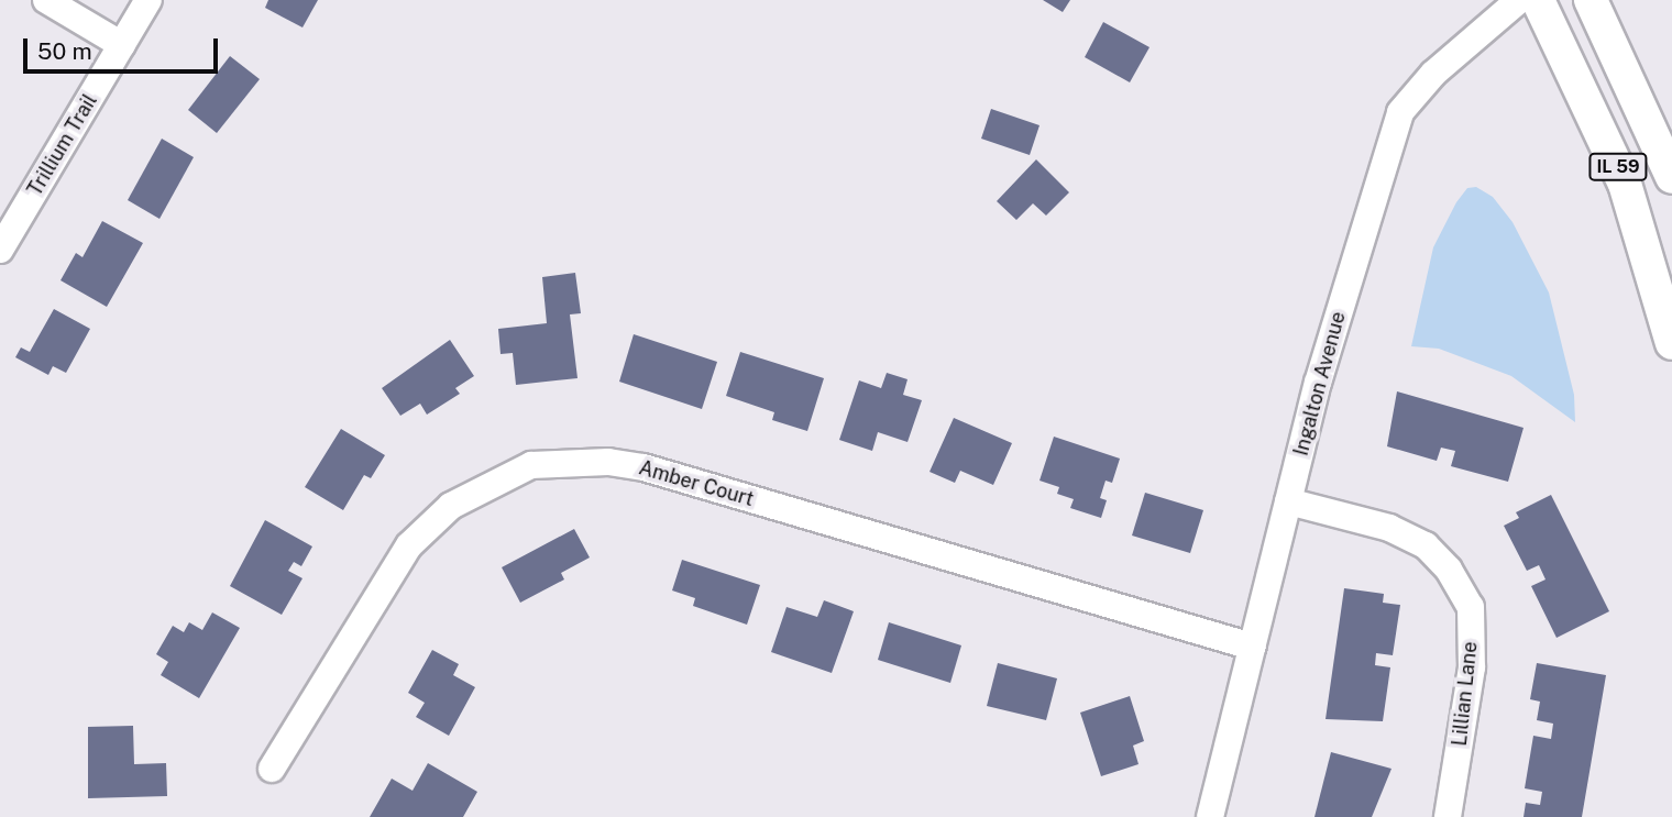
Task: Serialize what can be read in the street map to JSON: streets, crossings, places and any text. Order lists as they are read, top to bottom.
{
  "streets": {
    "main road": ["IL 59"],
    "street": [
      "Trillium Trail",
      "Ingalton Avenue",
      "Amber Court",
      "Lillian Lane"
    ]
  },
  "crossings": [
    ["Ingalton Avenue", "Amber Court"],
    ["Ingalton Avenue", "Lillian Lane"]
  ],
  "scale_bar": "50 m"
}
